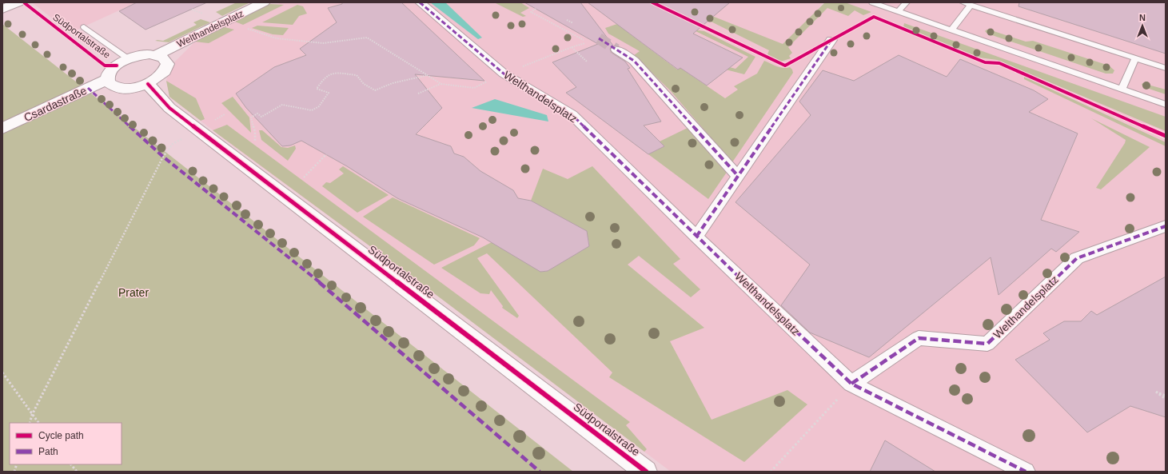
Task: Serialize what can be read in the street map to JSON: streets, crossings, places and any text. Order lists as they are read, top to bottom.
{
  "streets": {
    "street": ["Welthandelsplatz", "Südportalstraße", "Csardastraße"]
  },
  "crossings": [
    ["Welthandelsplatz", "Südportalstraße"],
    ["Südportalstraße", "Csardastraße"]
  ],
  "parks": ["Prater"],
  "legend": ["Cycle path", "Path"],
  "north": "top"
}
